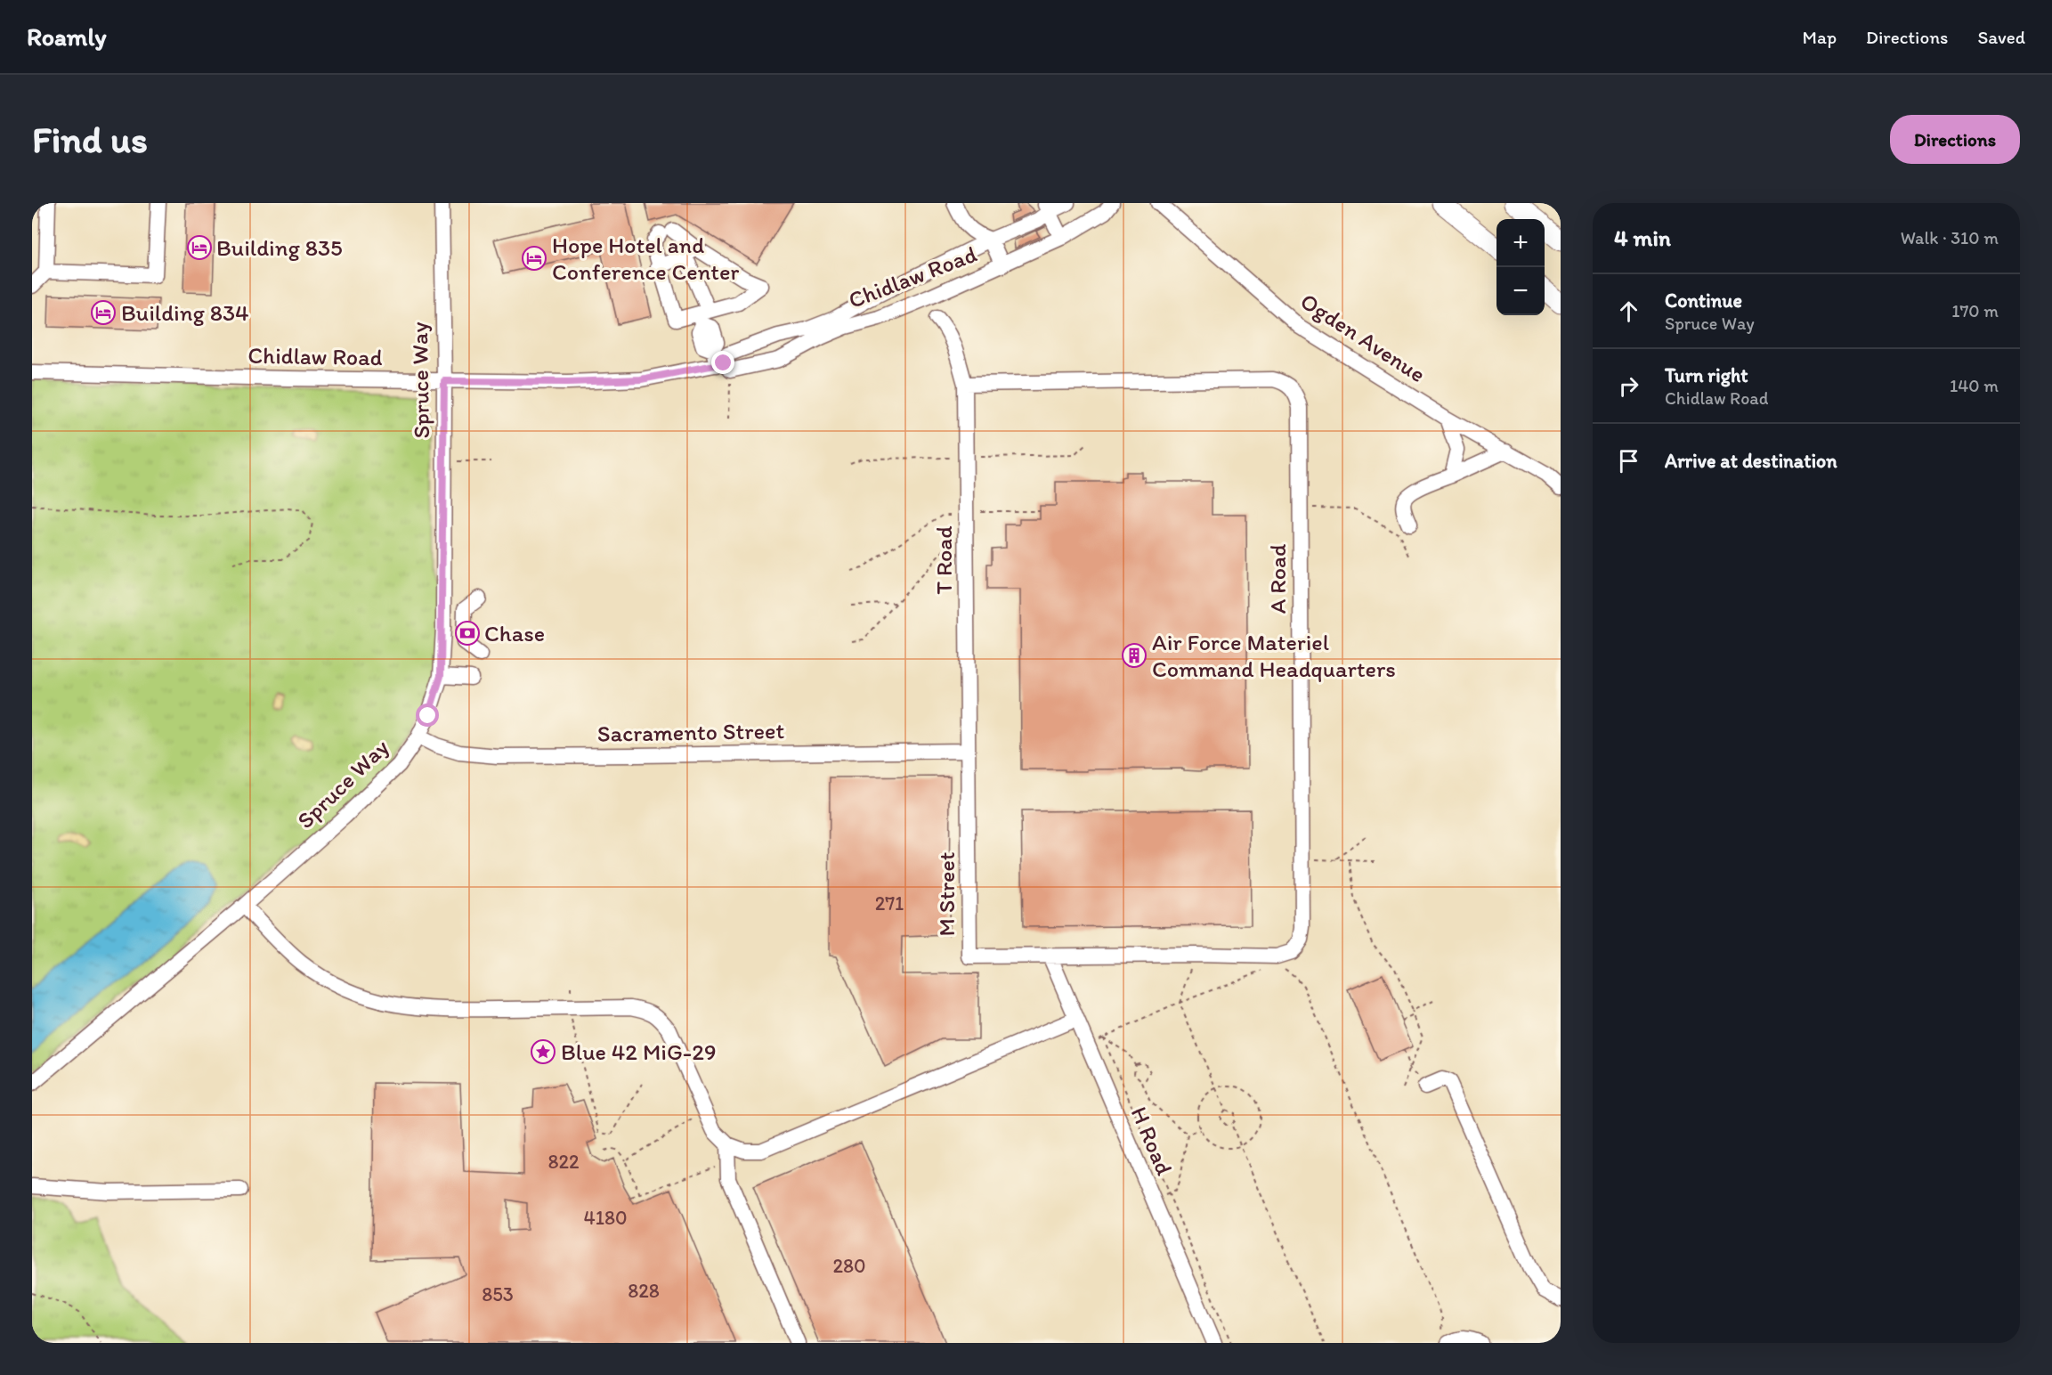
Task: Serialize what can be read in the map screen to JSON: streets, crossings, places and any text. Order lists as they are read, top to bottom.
{
  "streets": {
    "street": [
      "Chidlaw Road",
      "Ogden Avenue",
      "Spruce Way",
      "T Road",
      "A Road",
      "Sacramento Street",
      "M Street",
      "H Road"
    ]
  },
  "crossings": [
    ["Chidlaw Road", "Spruce Way"],
    ["Spruce Way", "Sacramento Street"],
    ["T Road", "A Road"],
    ["T Road", "Sacramento Street"],
    ["T Road", "M Street"],
    ["A Road", "M Street"],
    ["A Road", "H Road"],
    ["Sacramento Street", "M Street"],
    ["M Street", "H Road"]
  ],
  "places": {
    "hotel": ["Building 835", "Hope Hotel and Conference Center", "Building 834"],
    "bank": ["Chase"],
    "building": ["Air Force Materiel Command Headquarters"],
    "place": ["Blue 42 MiG-29"]
  },
  "house_numbers": [
    "271",
    "822",
    "4180",
    "280",
    "828",
    "853"
  ],
  "page": {
    "header": "Roamly",
    "nav": ["Map", "Directions", "Saved"],
    "buttons": "Directions",
    "title": "Find us",
    "heading": ["4 min", "Walk · 310 m"],
    "map_buttons": ["+", "−"],
    "list": [
      ["Continue", "Spruce Way", "170 m"],
      ["Turn right", "Chidlaw Road", "140 m"],
      "Arrive at destination"
    ]
  }
}
